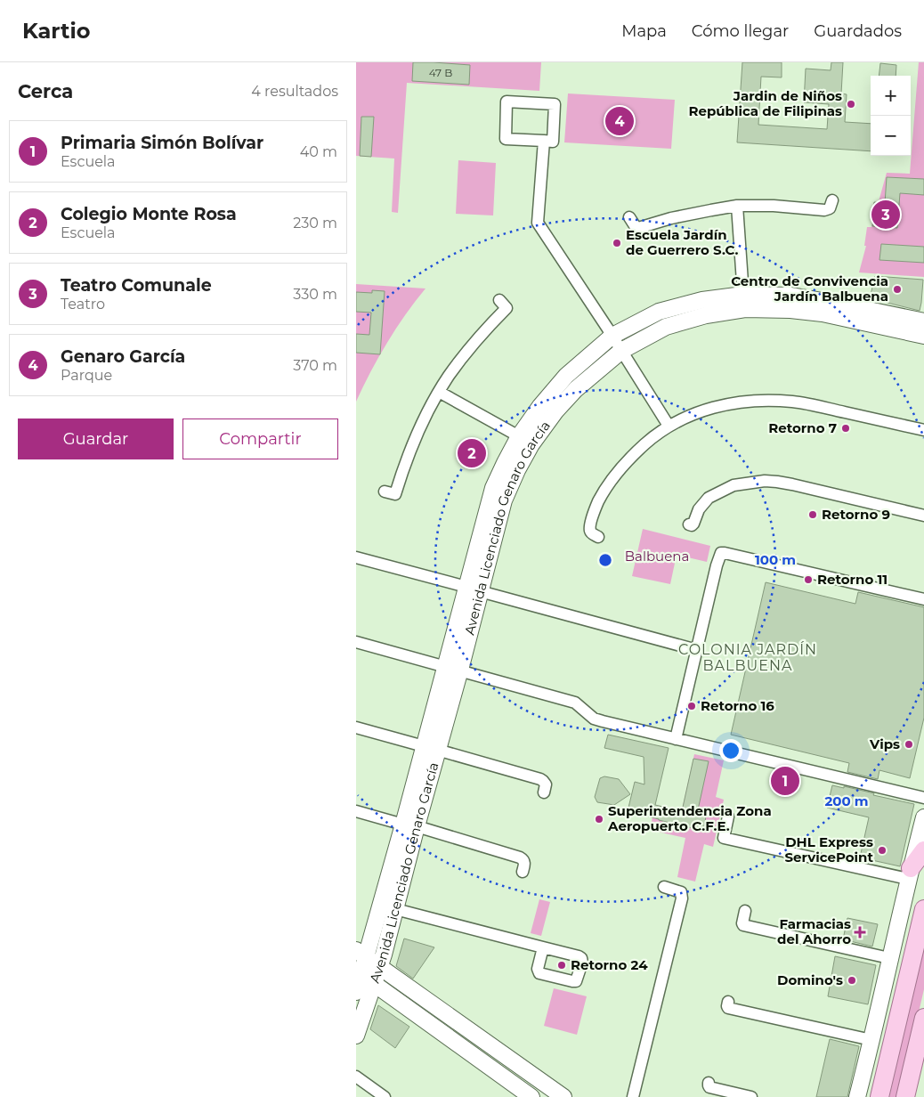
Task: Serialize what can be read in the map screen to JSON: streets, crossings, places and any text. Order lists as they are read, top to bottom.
{
  "streets": {
    "street": ["Avenida Licenciado Genaro García"]
  },
  "districts": ["COLONIA JARDÍN BALBUENA"],
  "parks": ["Balbuena"],
  "places": {
    "other": [
      "Jardin de Niños República de Filipinas",
      "Escuela Jardín de Guerrero S.C.",
      "Centro de Convivencia Jardín Balbuena",
      "Retorno 7",
      "Retorno 9",
      "Retorno 11",
      "Retorno 16",
      "Vips",
      "Superintendencia Zona Aeropuerto C.F.E.",
      "DHL Express ServicePoint",
      "Retorno 24",
      "Domino's"
    ],
    "health": ["Farmacias del Ahorro"]
  },
  "house_numbers": ["47 B"],
  "page": {
    "header": "Kartio",
    "nav": ["Mapa", "Cómo llegar", "Guardados"],
    "heading": ["Cerca", "4 resultados"],
    "map_buttons": ["+", "−"],
    "pins": [
      "4",
      "3",
      "2",
      "1"
    ],
    "list": [
      {
        "mark": "1",
        "name": "Primaria Simón Bolívar",
        "note": "Escuela",
        "value": "40 m"
      },
      {
        "mark": "2",
        "name": "Colegio Monte Rosa",
        "note": "Escuela",
        "value": "230 m"
      },
      {
        "mark": "3",
        "name": "Teatro Comunale",
        "note": "Teatro",
        "value": "330 m"
      },
      {
        "mark": "4",
        "name": "Genaro García",
        "note": "Parque",
        "value": "370 m"
      }
    ],
    "buttons": ["Guardar", "Compartir"]
  },
  "rings": ["100 m", "200 m"]
}
